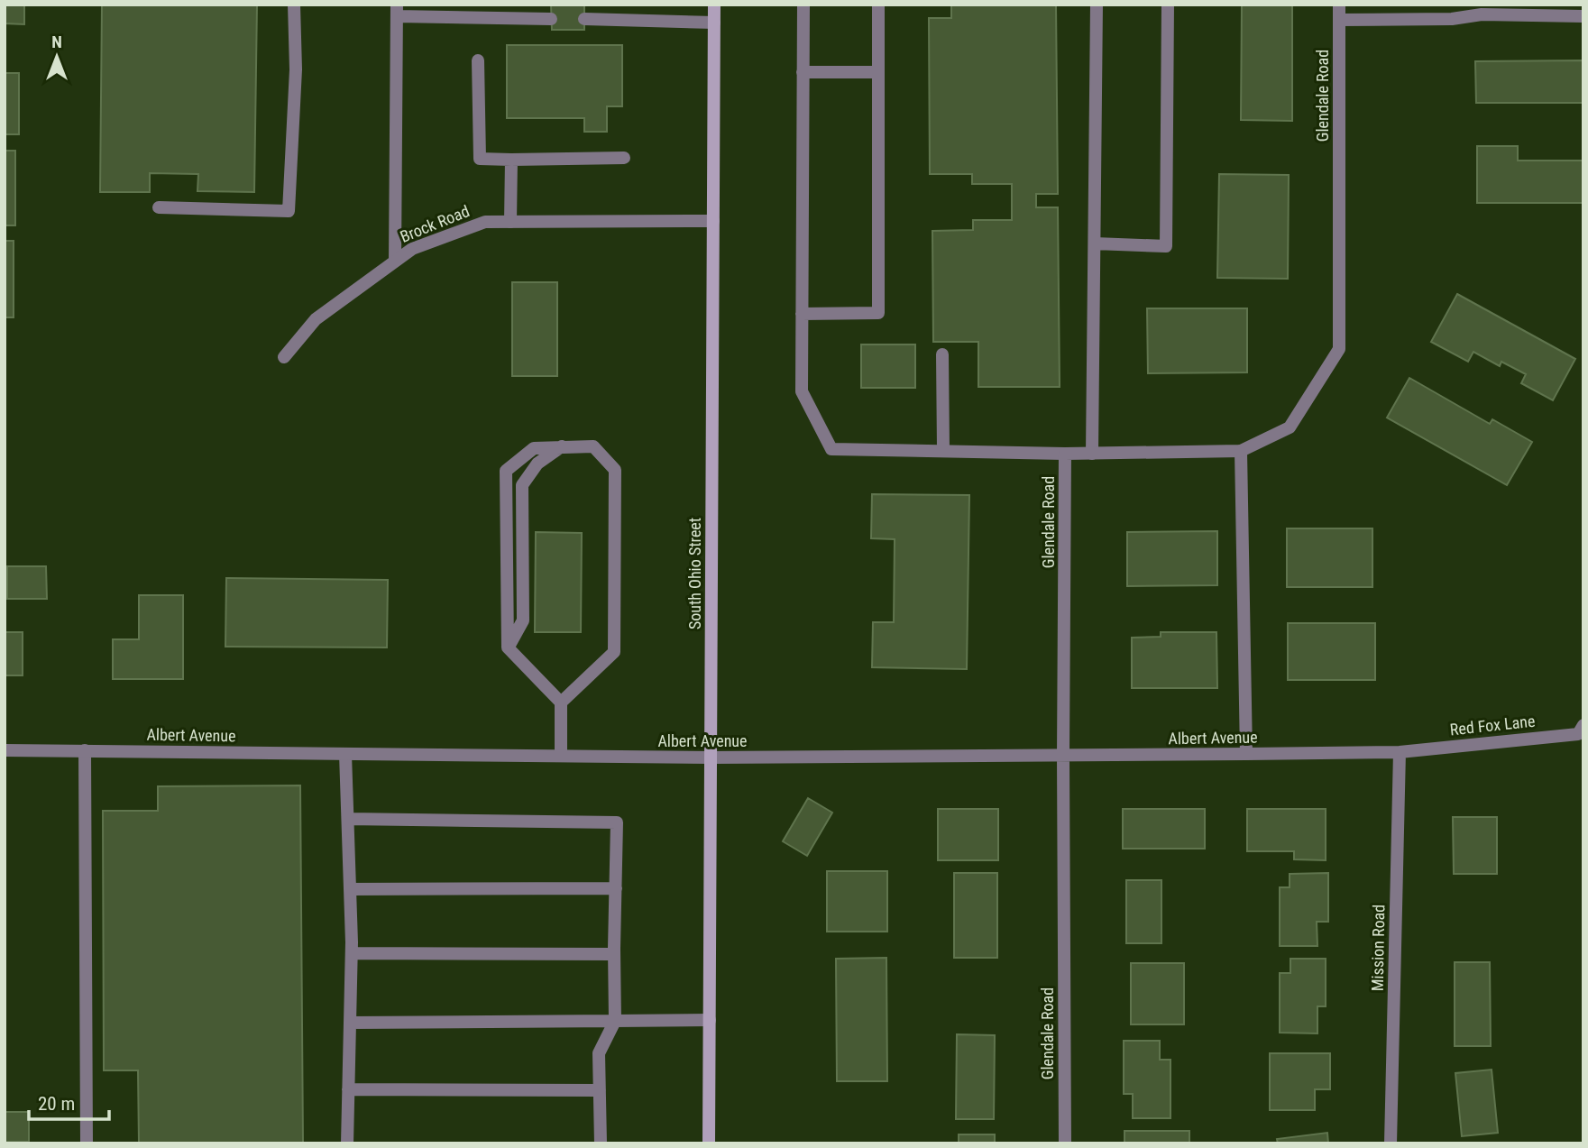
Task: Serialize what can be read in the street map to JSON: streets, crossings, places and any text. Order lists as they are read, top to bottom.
{
  "streets": {
    "main road": ["South Ohio Street"],
    "street": [
      "Glendale Road",
      "Brock Road",
      "Red Fox Lane",
      "Albert Avenue",
      "Mission Road"
    ]
  },
  "crossings": [
    ["Glendale Road", "Albert Avenue"],
    ["Brock Road", "South Ohio Street"],
    ["South Ohio Street", "Albert Avenue"],
    ["Red Fox Lane", "Albert Avenue"],
    ["Red Fox Lane", "Mission Road"],
    ["Albert Avenue", "Mission Road"]
  ],
  "scale_bar": "20 m",
  "north": "top"
}
